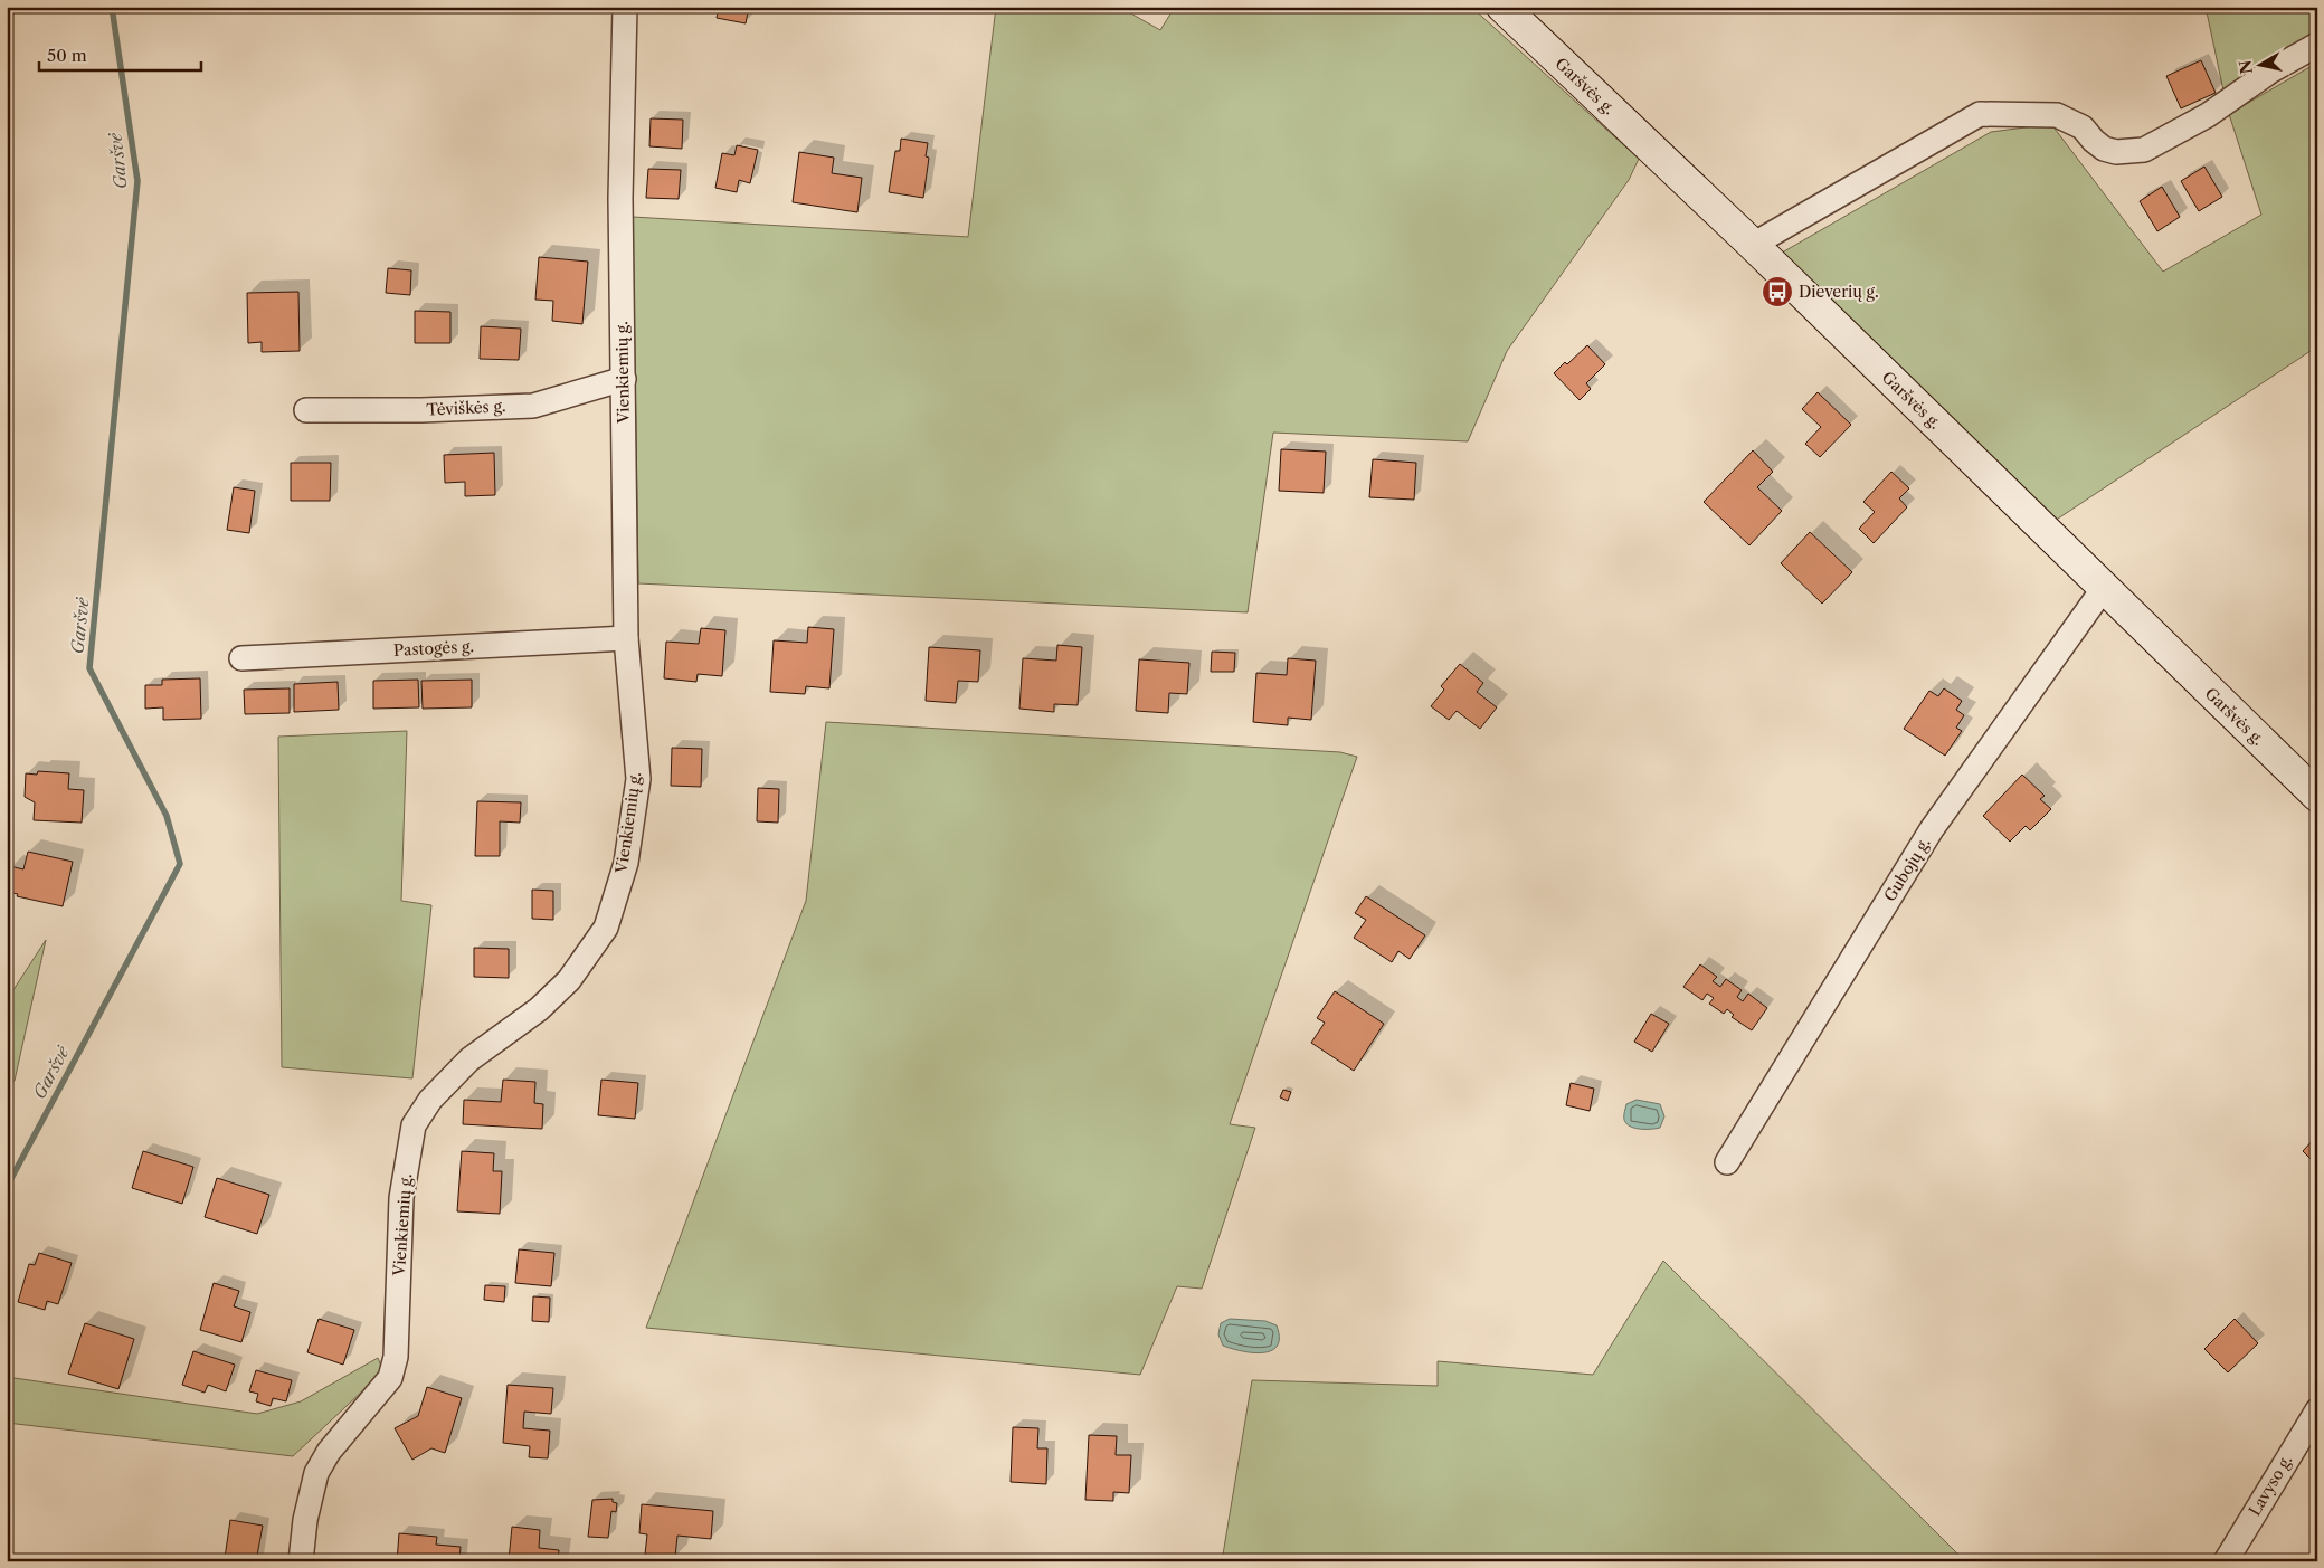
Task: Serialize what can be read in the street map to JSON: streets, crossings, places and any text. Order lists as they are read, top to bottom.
{
  "streets": {
    "main road": ["Garšvės g."],
    "street": [
      "Vienkiemių g.",
      "Tėviškės g.",
      "Pastogės g.",
      "Gubojų g.",
      "Lavyso g."
    ]
  },
  "crossings": [
    ["Garšvės g.", "Gubojų g."],
    ["Vienkiemių g.", "Tėviškės g."],
    ["Vienkiemių g.", "Pastogės g."]
  ],
  "water": ["Garšvė"],
  "places": {
    "bus stop": ["Dieverių g."]
  },
  "scale_bar": "50 m",
  "north": "left"
}
